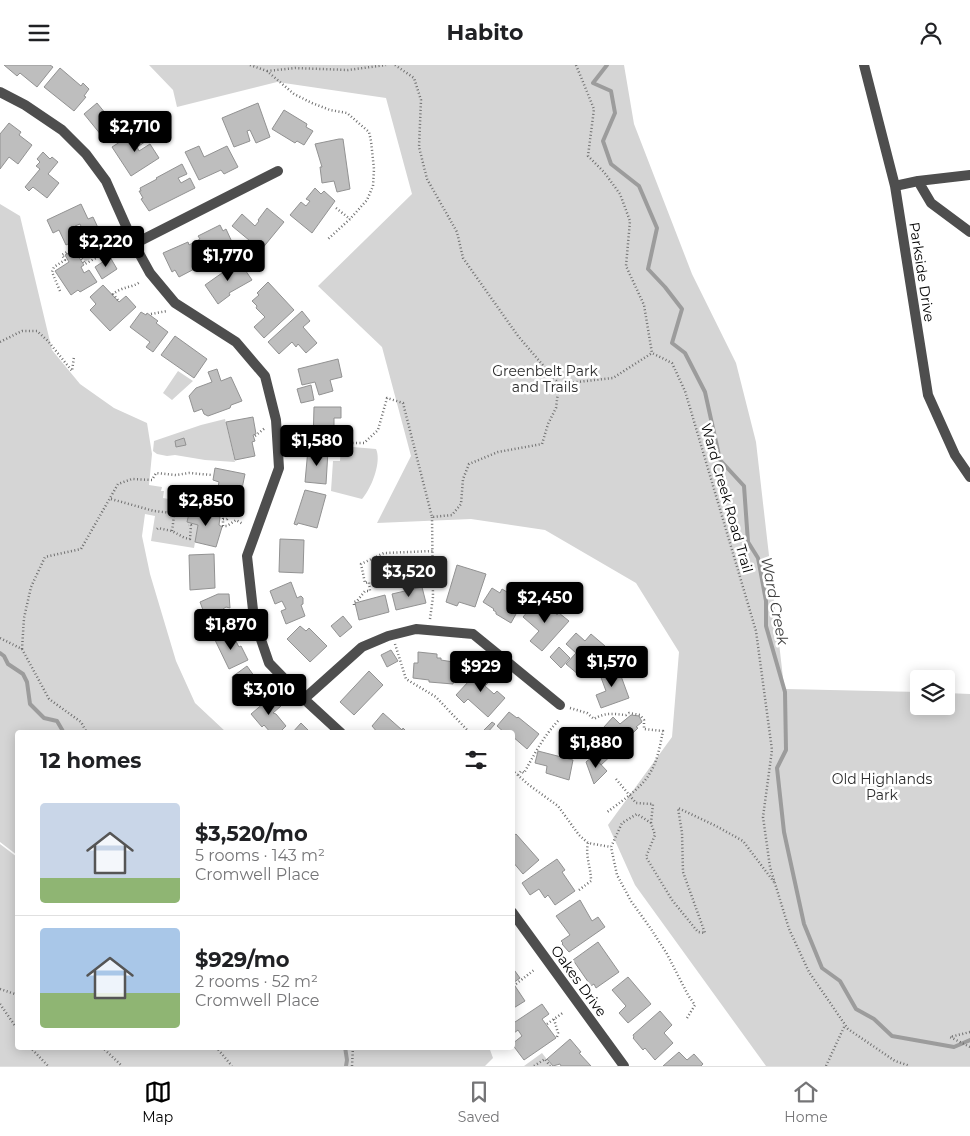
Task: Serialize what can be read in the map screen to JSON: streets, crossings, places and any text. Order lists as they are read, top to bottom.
{
  "streets": {
    "street": ["Parkside Drive", "Oakes Drive"],
    "path": ["Ward Creek Road Trail"]
  },
  "water": ["Ward Creek"],
  "parks": ["Greenbelt Park and Trails", "Old Highlands Park"],
  "page": {
    "header": "Habito",
    "price": [
      "$2,710",
      "$2,220",
      "$1,770",
      "$1,580",
      "$2,850",
      "$3,520",
      "$2,450",
      "$1,870",
      "$1,570",
      "$929",
      "$3,010",
      "$1,880"
    ],
    "heading": "12 homes",
    "list": [
      {
        "name": "$3,520/mo",
        "note": "5 rooms · 143 m² · Cromwell Place"
      },
      {
        "name": "$929/mo",
        "note": "2 rooms · 52 m² · Cromwell Place"
      }
    ],
    "tabs": ["Map", "Saved", "Home"]
  }
}
